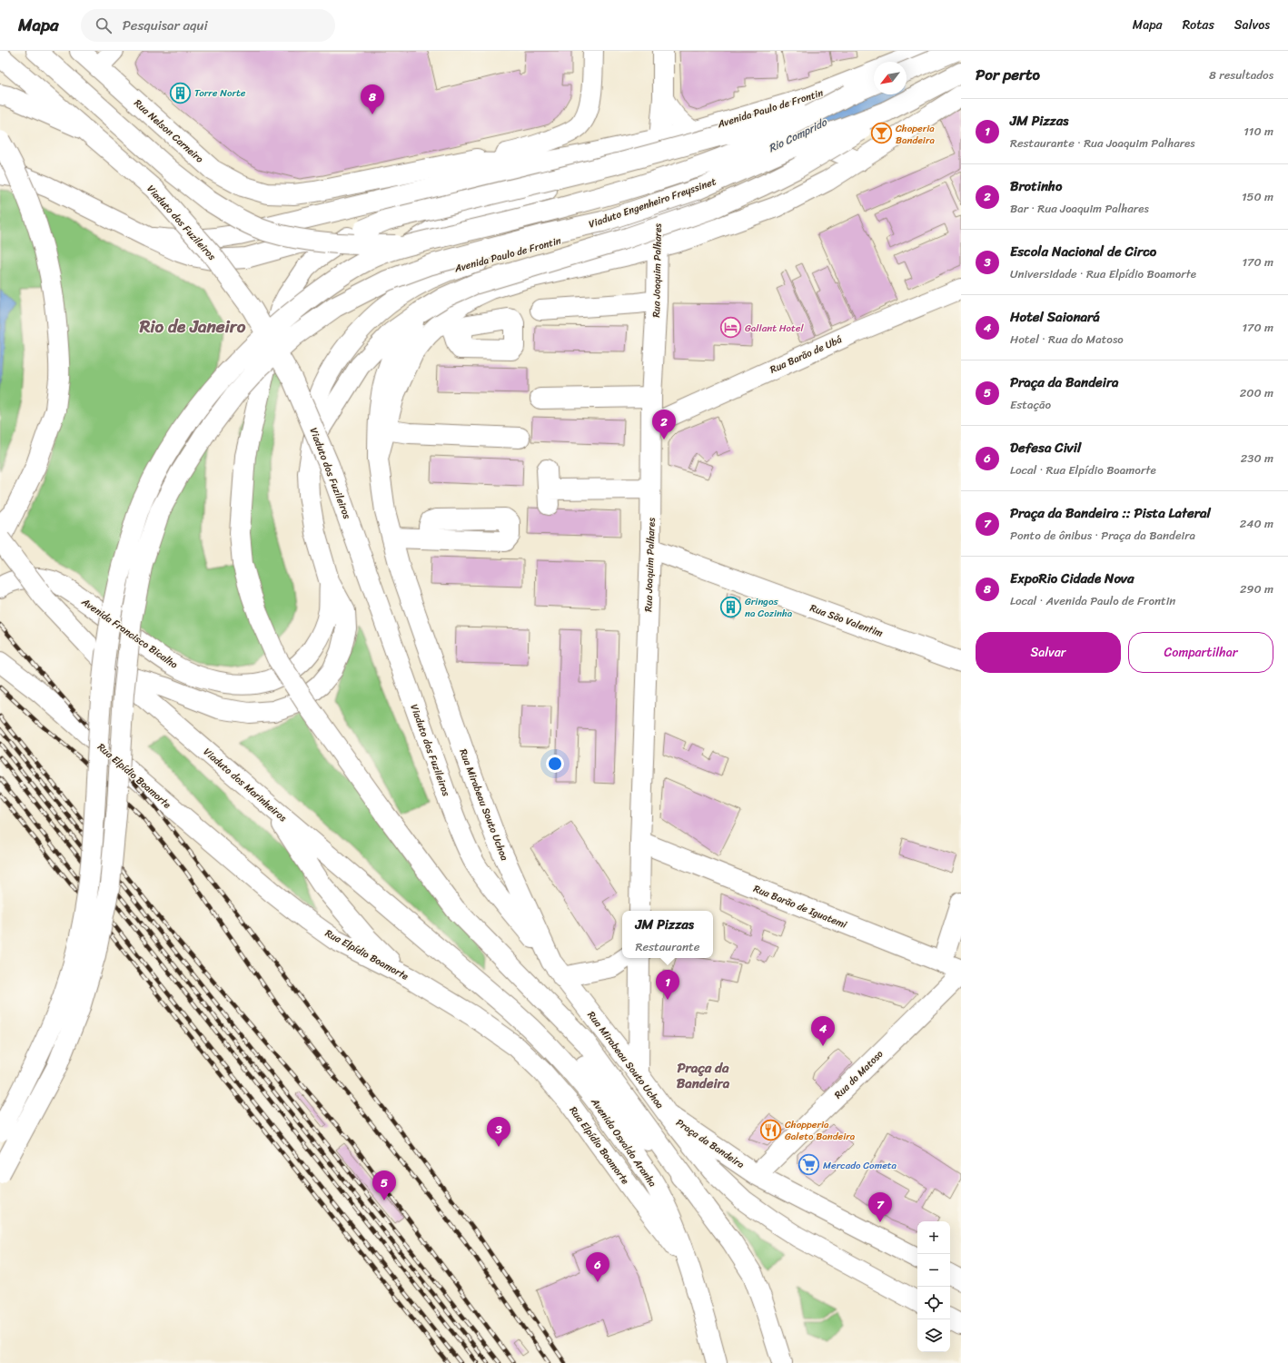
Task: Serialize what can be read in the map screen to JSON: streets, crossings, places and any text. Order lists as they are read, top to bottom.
{
  "streets": {
    "main road": [
      "Avenida Paulo de Frontin",
      "Rua Nelson Carneiro",
      "Viaduto Engenheiro Freyssinet",
      "Viaduto dos Fuzileiros",
      "Rua Joaquim Palhares",
      "Rua Barão de Ubá",
      "Rua São Valentim",
      "Avenida Francisco Bicalho",
      "Rua Elpídio Boamorte",
      "Viaduto dos Marinheiros",
      "Rua Mirabeau Souto Uchoa",
      "Rua Barão de Iguatemi",
      "Rua do Matoso",
      "Avenida Osvaldo Aranha",
      "Praça da Bandeira"
    ]
  },
  "crossings": [
    ["Avenida Paulo de Frontin", "Rua Nelson Carneiro"],
    ["Avenida Paulo de Frontin", "Rua Joaquim Palhares"],
    ["Avenida Paulo de Frontin", "Avenida Francisco Bicalho"],
    ["Avenida Paulo de Frontin", "Rua Mirabeau Souto Uchoa"],
    ["Viaduto dos Fuzileiros", "Rua Mirabeau Souto Uchoa"],
    ["Rua Joaquim Palhares", "Rua Barão de Ubá"],
    ["Rua Joaquim Palhares", "Rua São Valentim"],
    ["Rua Joaquim Palhares", "Rua Barão de Iguatemi"],
    ["Rua Elpídio Boamorte", "Avenida Osvaldo Aranha"],
    ["Viaduto dos Marinheiros", "Avenida Osvaldo Aranha"],
    ["Rua Mirabeau Souto Uchoa", "Praça da Bandeira"],
    ["Rua do Matoso", "Praça da Bandeira"]
  ],
  "districts": ["Rio de Janeiro", "Praça da Bandeira"],
  "water": ["Rio Comprido"],
  "places": {
    "building": ["Torre Norte", "Gringos na Cozinha"],
    "bar": ["Choperia Bandeira"],
    "hotel": ["Gallant Hotel"],
    "restaurant": ["Chopperia Galeto Bandeira"],
    "supermarket": ["Mercado Cometa"]
  },
  "north": "bottom left",
  "page": {
    "header": "Mapa",
    "search": "Pesquisar aqui",
    "nav": ["Mapa", "Rotas", "Salvos"],
    "heading": ["Por perto", "8 resultados"],
    "pins": [
      "8",
      "2",
      "1",
      "4",
      "3",
      "5",
      "7",
      "6"
    ],
    "list": [
      {
        "mark": "1",
        "name": "JM Pizzas",
        "note": "Restaurante · Rua Joaquim Palhares",
        "value": "110 m"
      },
      {
        "mark": "2",
        "name": "Brotinho",
        "note": "Bar · Rua Joaquim Palhares",
        "value": "150 m"
      },
      {
        "mark": "3",
        "name": "Escola Nacional de Circo",
        "note": "Universidade · Rua Elpídio Boamorte",
        "value": "170 m"
      },
      {
        "mark": "4",
        "name": "Hotel Saionará",
        "note": "Hotel · Rua do Matoso",
        "value": "170 m"
      },
      {
        "mark": "5",
        "name": "Praça da Bandeira",
        "note": "Estação",
        "value": "200 m"
      },
      {
        "mark": "6",
        "name": "Defesa Civil",
        "note": "Local · Rua Elpídio Boamorte",
        "value": "230 m"
      },
      {
        "mark": "7",
        "name": "Praça da Bandeira :: Pista Lateral",
        "note": "Ponto de ônibus · Praça da Bandeira",
        "value": "240 m"
      },
      {
        "mark": "8",
        "name": "ExpoRio Cidade Nova",
        "note": "Local · Avenida Paulo de Frontin",
        "value": "290 m"
      }
    ],
    "buttons": ["Salvar", "Compartilhar"],
    "popup": ["JM Pizzas", "Restaurante"],
    "map_buttons": ["+", "−"]
  }
}
